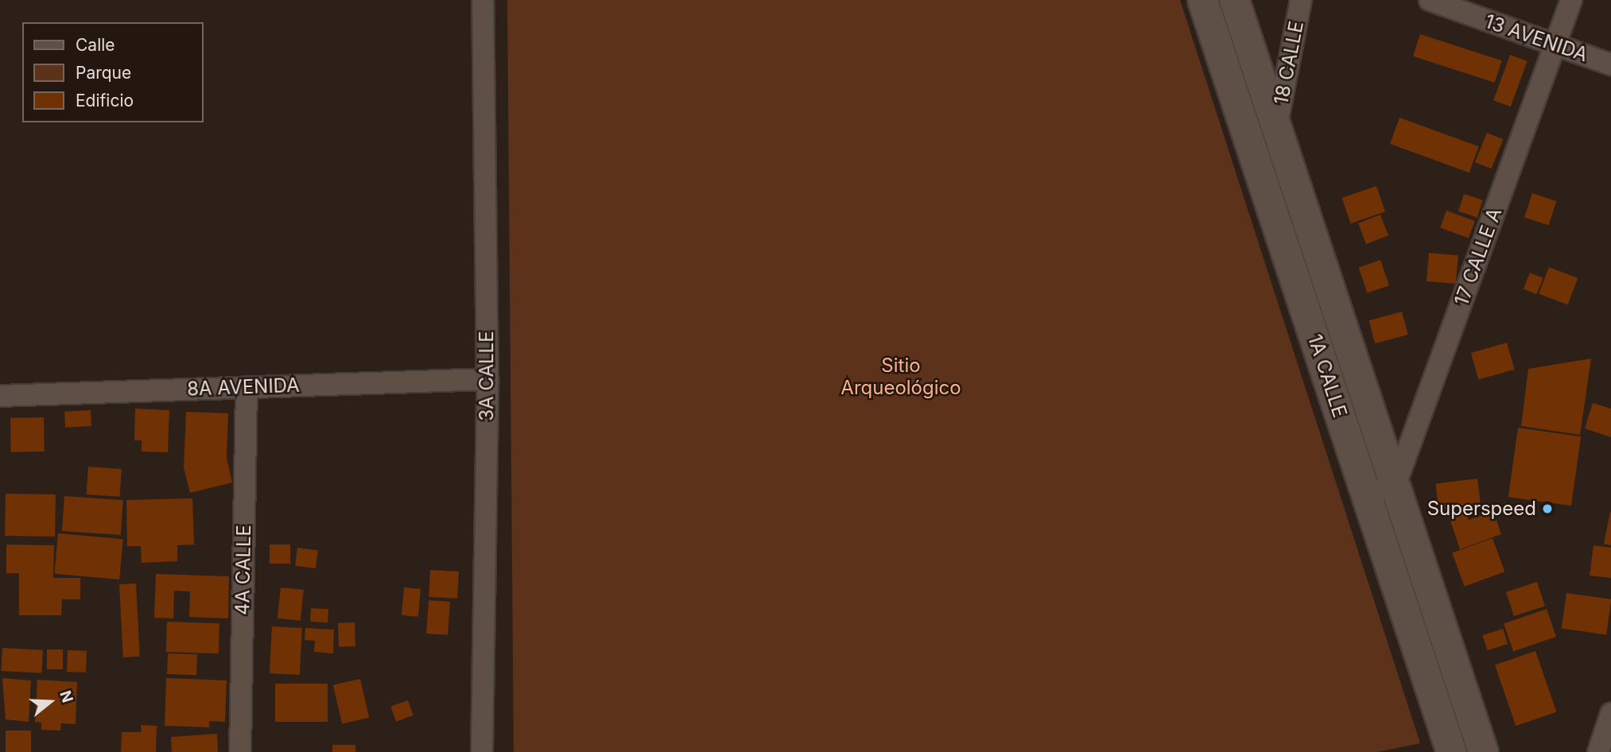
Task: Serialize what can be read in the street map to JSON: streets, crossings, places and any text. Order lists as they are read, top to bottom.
{
  "streets": {
    "main road": ["1A CALLE"],
    "street": [
      "13 AVENIDA",
      "18 CALLE",
      "17 CALLE A",
      "3A CALLE",
      "8A AVENIDA",
      "4A CALLE"
    ]
  },
  "crossings": [
    ["13 AVENIDA", "17 CALLE A"],
    ["18 CALLE", "1A CALLE"],
    ["17 CALLE A", "1A CALLE"],
    ["3A CALLE", "8A AVENIDA"],
    ["8A AVENIDA", "4A CALLE"]
  ],
  "parks": ["Sitio Arqueológico"],
  "places": ["Superspeed"],
  "legend": ["Calle", "Parque", "Edificio"],
  "north": "right"
}
